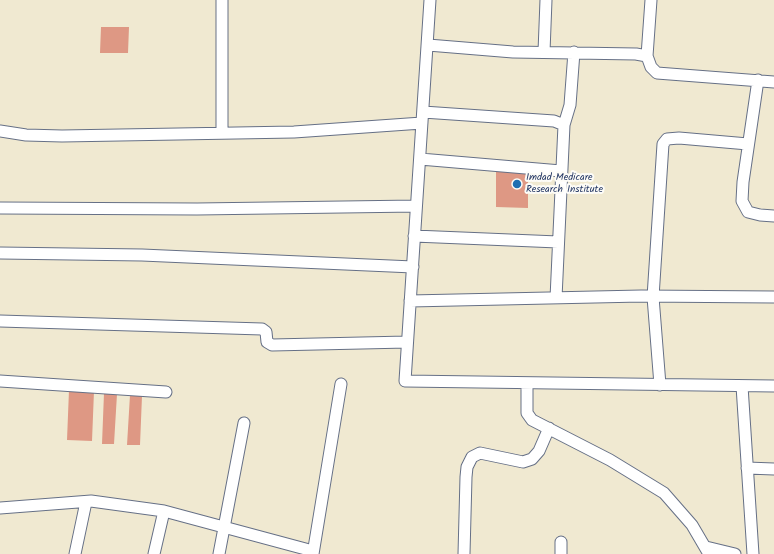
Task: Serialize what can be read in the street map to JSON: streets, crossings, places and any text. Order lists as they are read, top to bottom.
{
  "places": ["Imdad Medicare Research Institute"]
}
